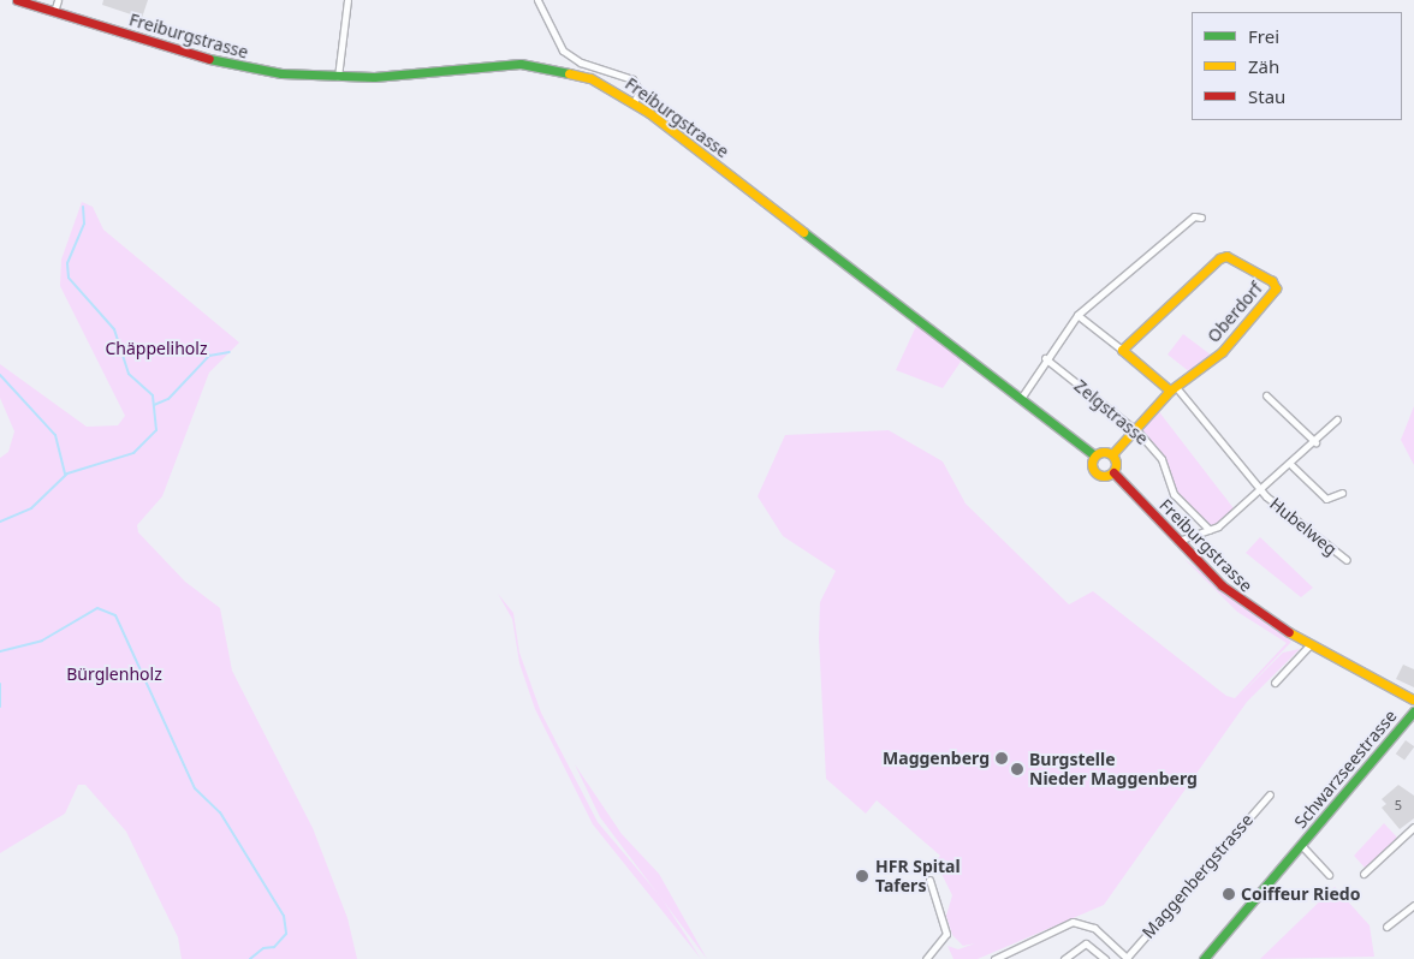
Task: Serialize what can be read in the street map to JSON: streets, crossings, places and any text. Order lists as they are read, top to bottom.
{
  "streets": {
    "main road": ["Freiburgstrasse", "Oberdorf", "Schwarzseestrasse"],
    "street": ["Zelgstrasse", "Hubelweg", "Maggenbergstrasse"]
  },
  "crossings": [
    ["Freiburgstrasse", "Hubelweg"],
    ["Oberdorf", "Zelgstrasse"],
    ["Zelgstrasse", "Hubelweg"]
  ],
  "parks": ["Chäppeliholz", "Bürglenholz"],
  "places": [
    "Maggenberg",
    "Burgstelle Nieder Maggenberg",
    "HFR Spital Tafers",
    "Coiffeur Riedo"
  ],
  "house_numbers": ["5"],
  "legend": ["Frei", "Zäh", "Stau"]
}
